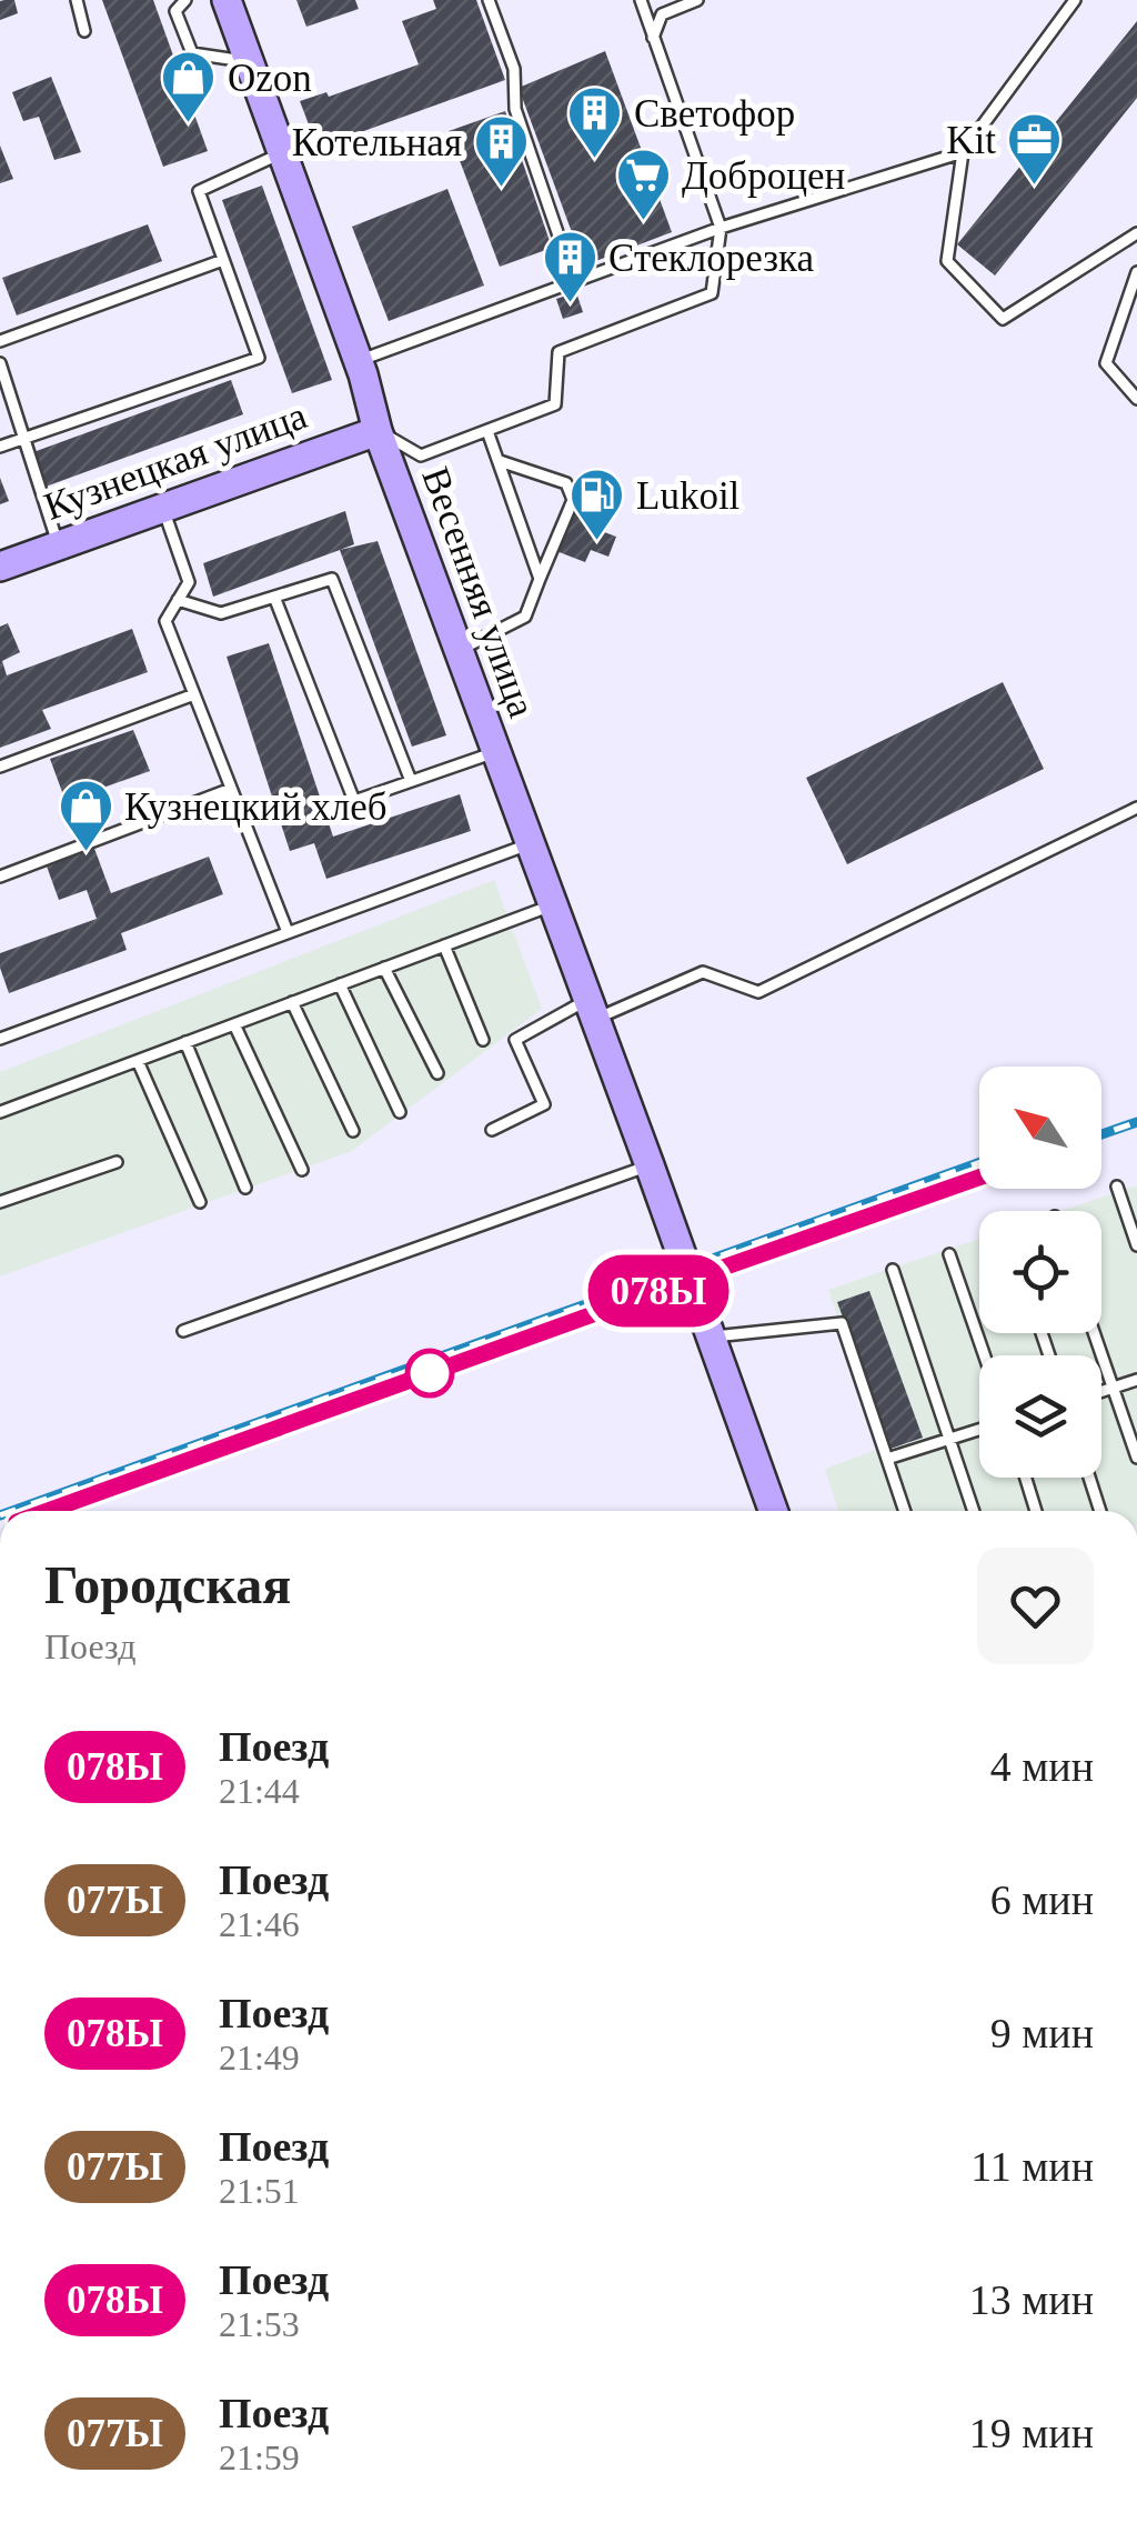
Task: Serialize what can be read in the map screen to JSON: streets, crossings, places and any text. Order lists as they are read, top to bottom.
{
  "streets": {
    "street": ["Кузнецкая улица", "Весенняя улица"]
  },
  "crossings": [
    ["Кузнецкая улица", "Весенняя улица"]
  ],
  "places": {
    "shop": ["Ozon", "Кузнецкий хлеб"],
    "building": ["Светофор", "Котельная", "Стеклорезка"],
    "office": ["Kit"],
    "supermarket": ["Доброцен"],
    "fuel station": ["Lukoil"]
  },
  "north": "top left",
  "page": {
    "on_map": "078Ы",
    "heading": ["Городская", "Поезд"],
    "list": [
      {
        "mark": "078Ы",
        "name": "Поезд",
        "note": "21:44",
        "value": "4 мин"
      },
      {
        "mark": "077Ы",
        "name": "Поезд",
        "note": "21:46",
        "value": "6 мин"
      },
      {
        "mark": "078Ы",
        "name": "Поезд",
        "note": "21:49",
        "value": "9 мин"
      },
      {
        "mark": "077Ы",
        "name": "Поезд",
        "note": "21:51",
        "value": "11 мин"
      },
      {
        "mark": "078Ы",
        "name": "Поезд",
        "note": "21:53",
        "value": "13 мин"
      },
      {
        "mark": "077Ы",
        "name": "Поезд",
        "note": "21:59",
        "value": "19 мин"
      }
    ]
  }
}
